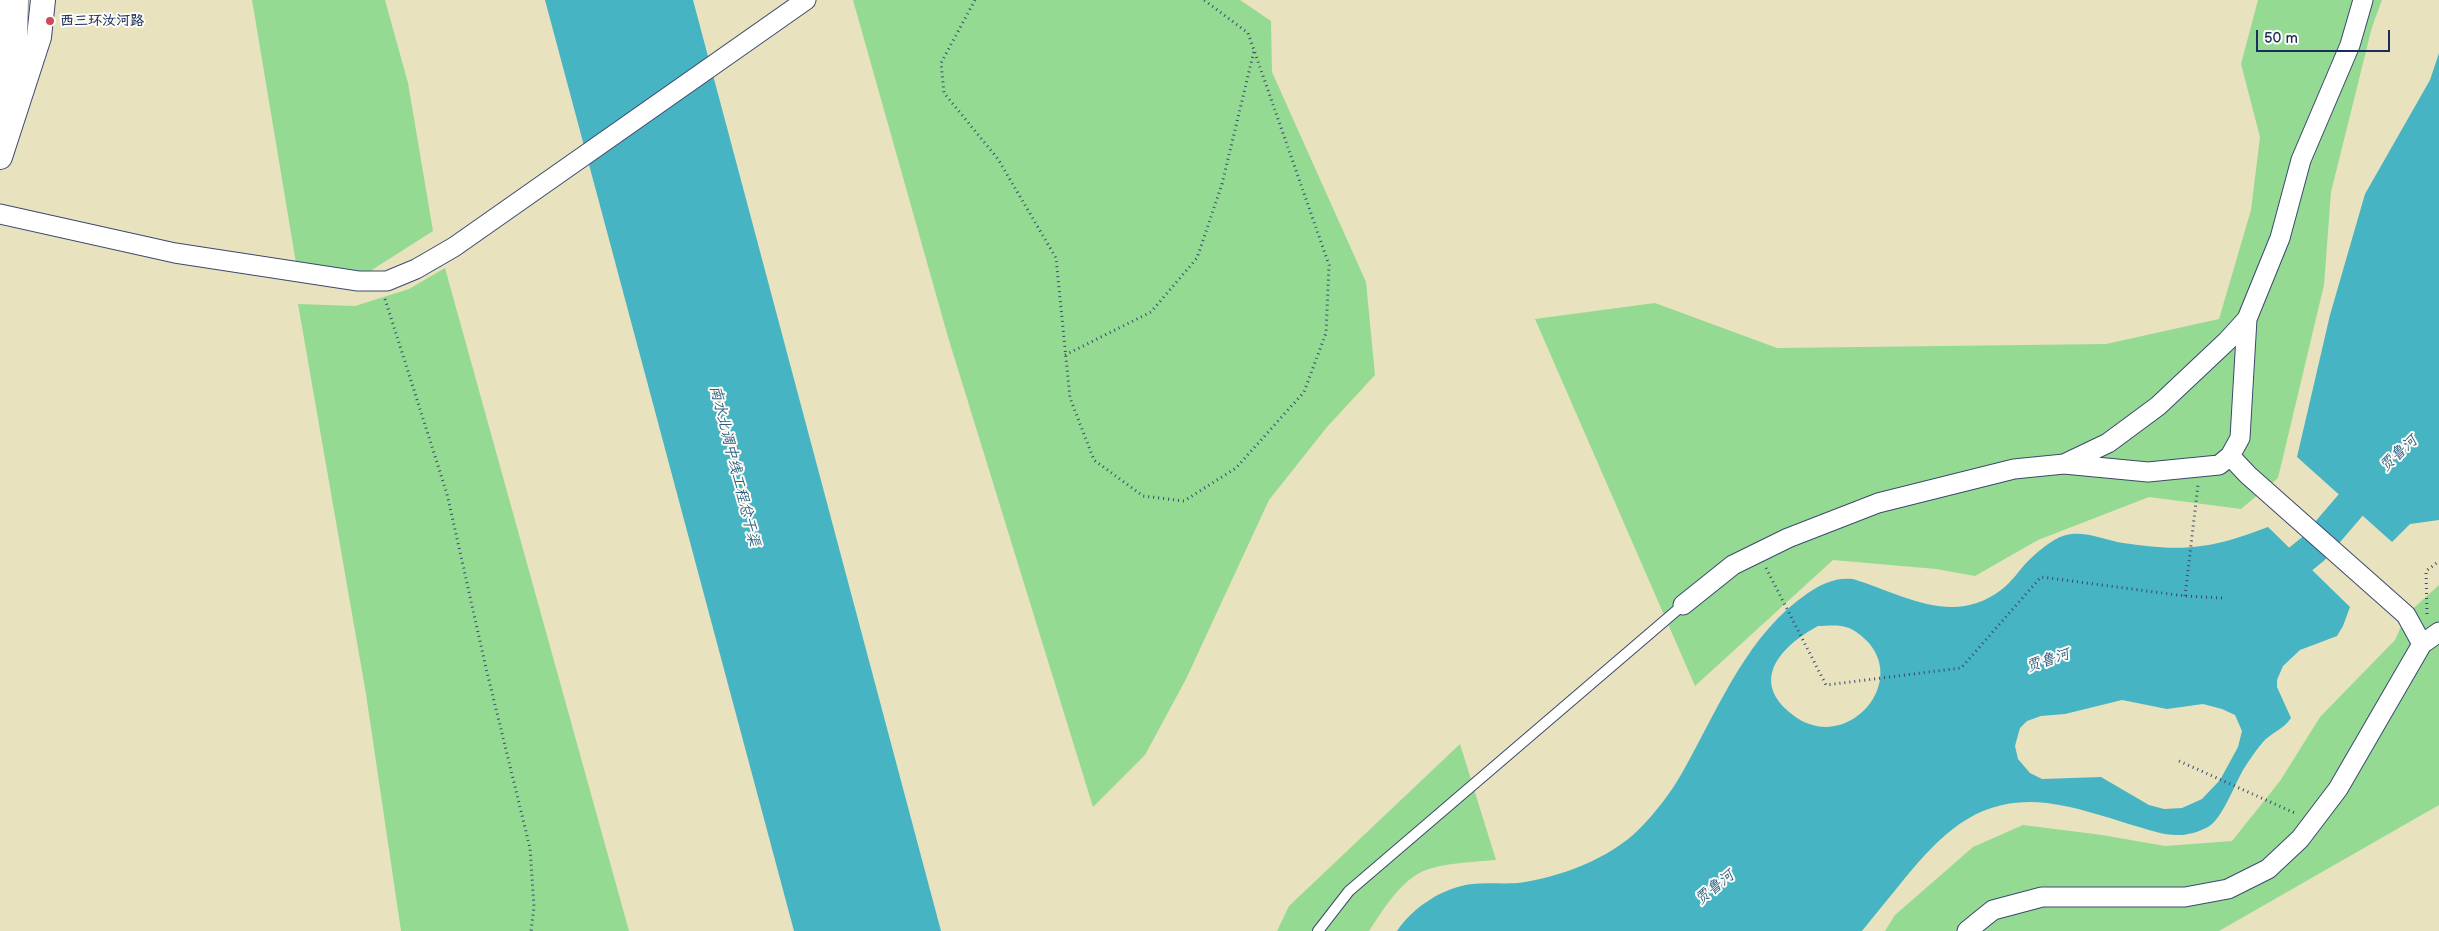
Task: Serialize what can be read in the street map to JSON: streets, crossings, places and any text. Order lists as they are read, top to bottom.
{
  "water": ["贾鲁河", "南水北调中线工程总干渠"],
  "places": ["西三环汝河路"],
  "scale_bar": "50 m"
}
